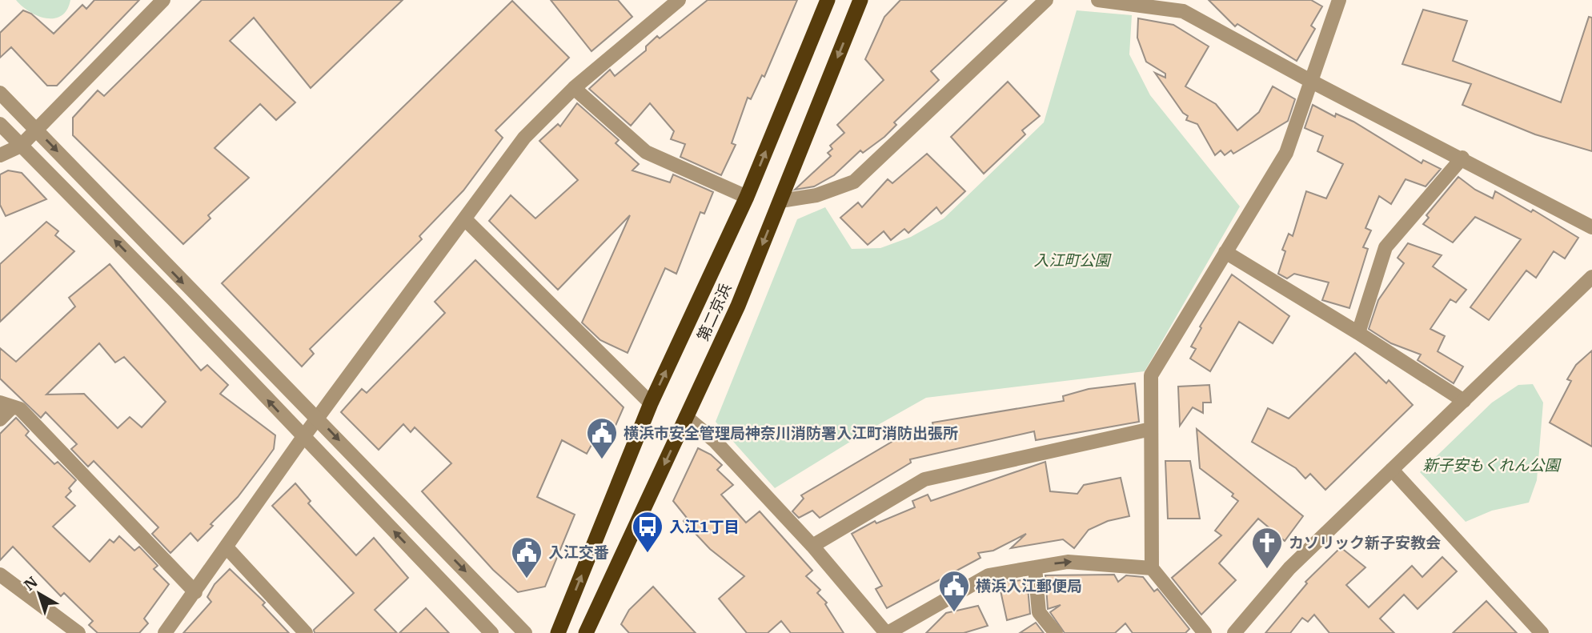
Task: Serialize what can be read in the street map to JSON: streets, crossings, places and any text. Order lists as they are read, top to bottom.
{
  "streets": {
    "highway": ["第二京浜"]
  },
  "parks": ["入江町公園", "新子安もくれん公園"],
  "places": {
    "public building": ["横浜市安全管理局神奈川消防署入江町消防出張所", "入江交番", "横浜入江郵便局"],
    "bus stop": ["入江1丁目"],
    "church": ["カソリック新子安教会"]
  },
  "north": "top left"
}
